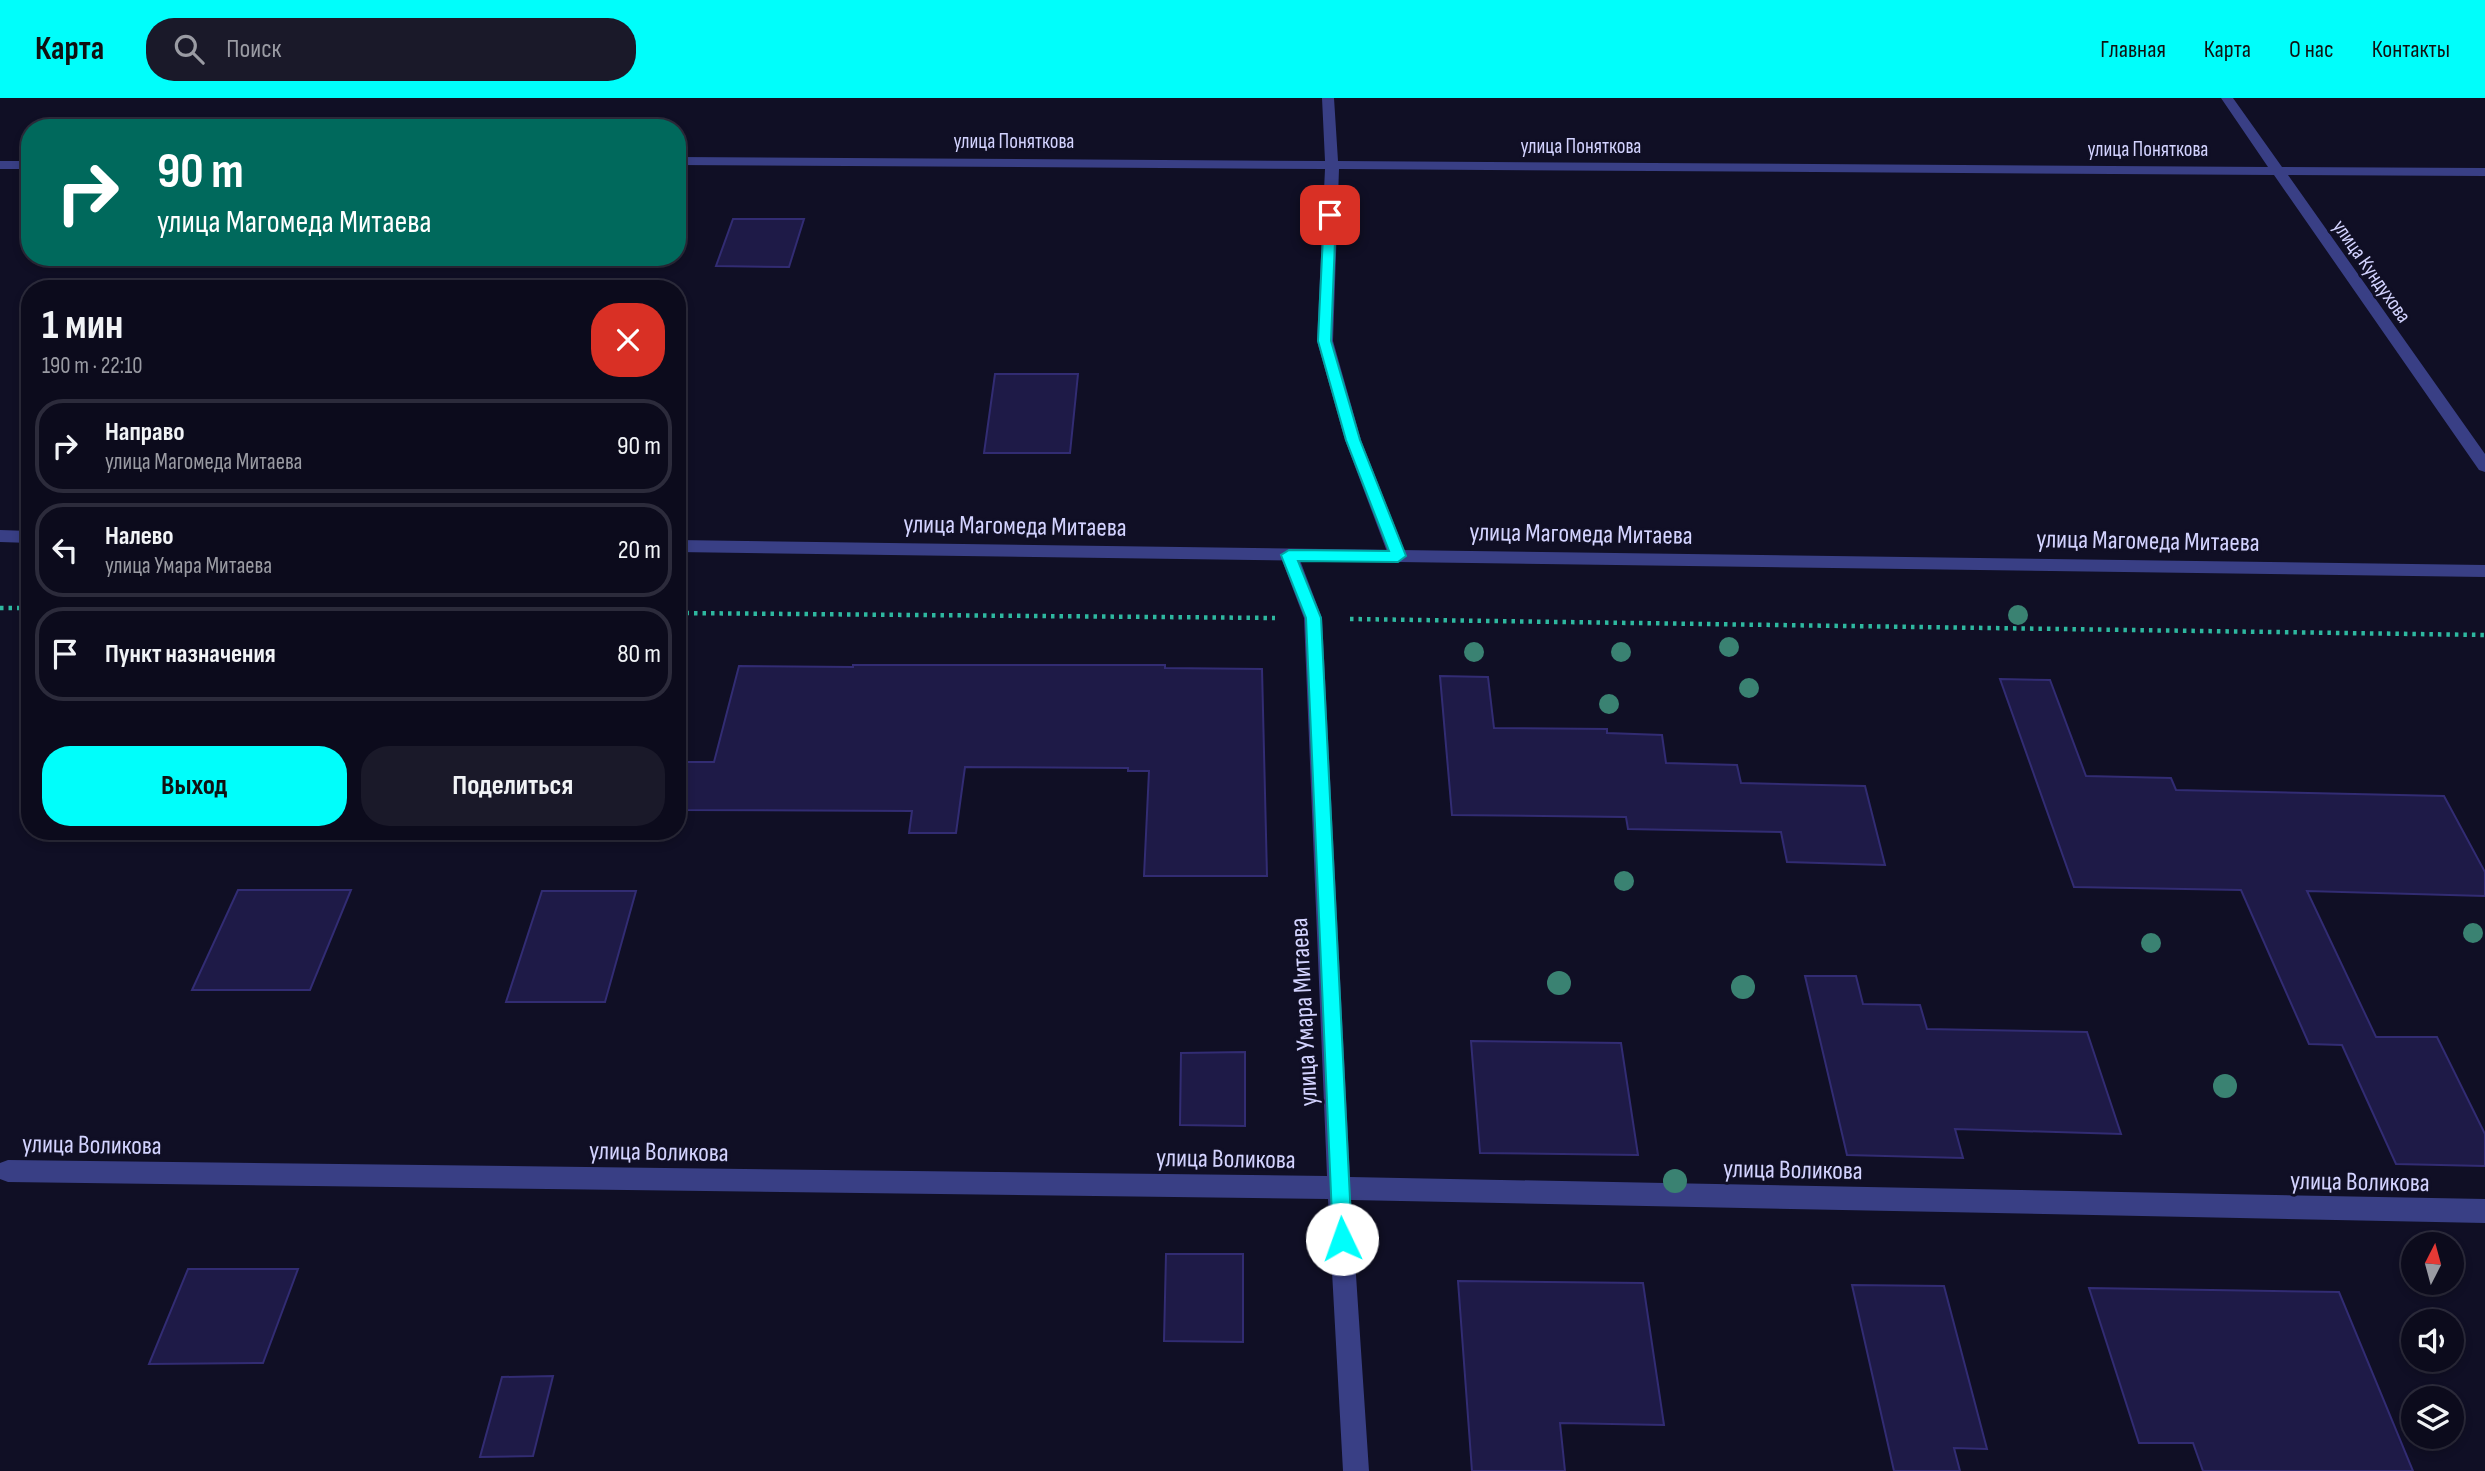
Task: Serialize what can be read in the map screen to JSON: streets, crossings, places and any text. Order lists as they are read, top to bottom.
{
  "streets": {
    "street": [
      "улица Поняткова",
      "улица Кундухова",
      "улица Магомеда Митаева",
      "улица Умара Митаева",
      "улица Воликова"
    ]
  },
  "crossings": [
    ["улица Поняткова", "улица Кундухова"],
    ["улица Магомеда Митаева", "улица Умара Митаева"],
    ["улица Умара Митаева", "улица Воликова"]
  ],
  "north": "top",
  "page": {
    "header": "Карта",
    "search": "Поиск",
    "nav": [
      "Главная",
      "Карта",
      "О нас",
      "Контакты"
    ],
    "turn": ["90 m", "улица Магомеда Митаева"],
    "heading": ["1 мин", "190 m · 22:10"],
    "list": [
      {
        "name": "Направо",
        "note": "улица Магомеда Митаева",
        "value": "90 m"
      },
      {
        "name": "Налево",
        "note": "улица Умара Митаева",
        "value": "20 m"
      },
      {
        "name": "Пункт назначения",
        "value": "80 m"
      }
    ],
    "buttons": ["Выход", "Поделиться"]
  }
}
